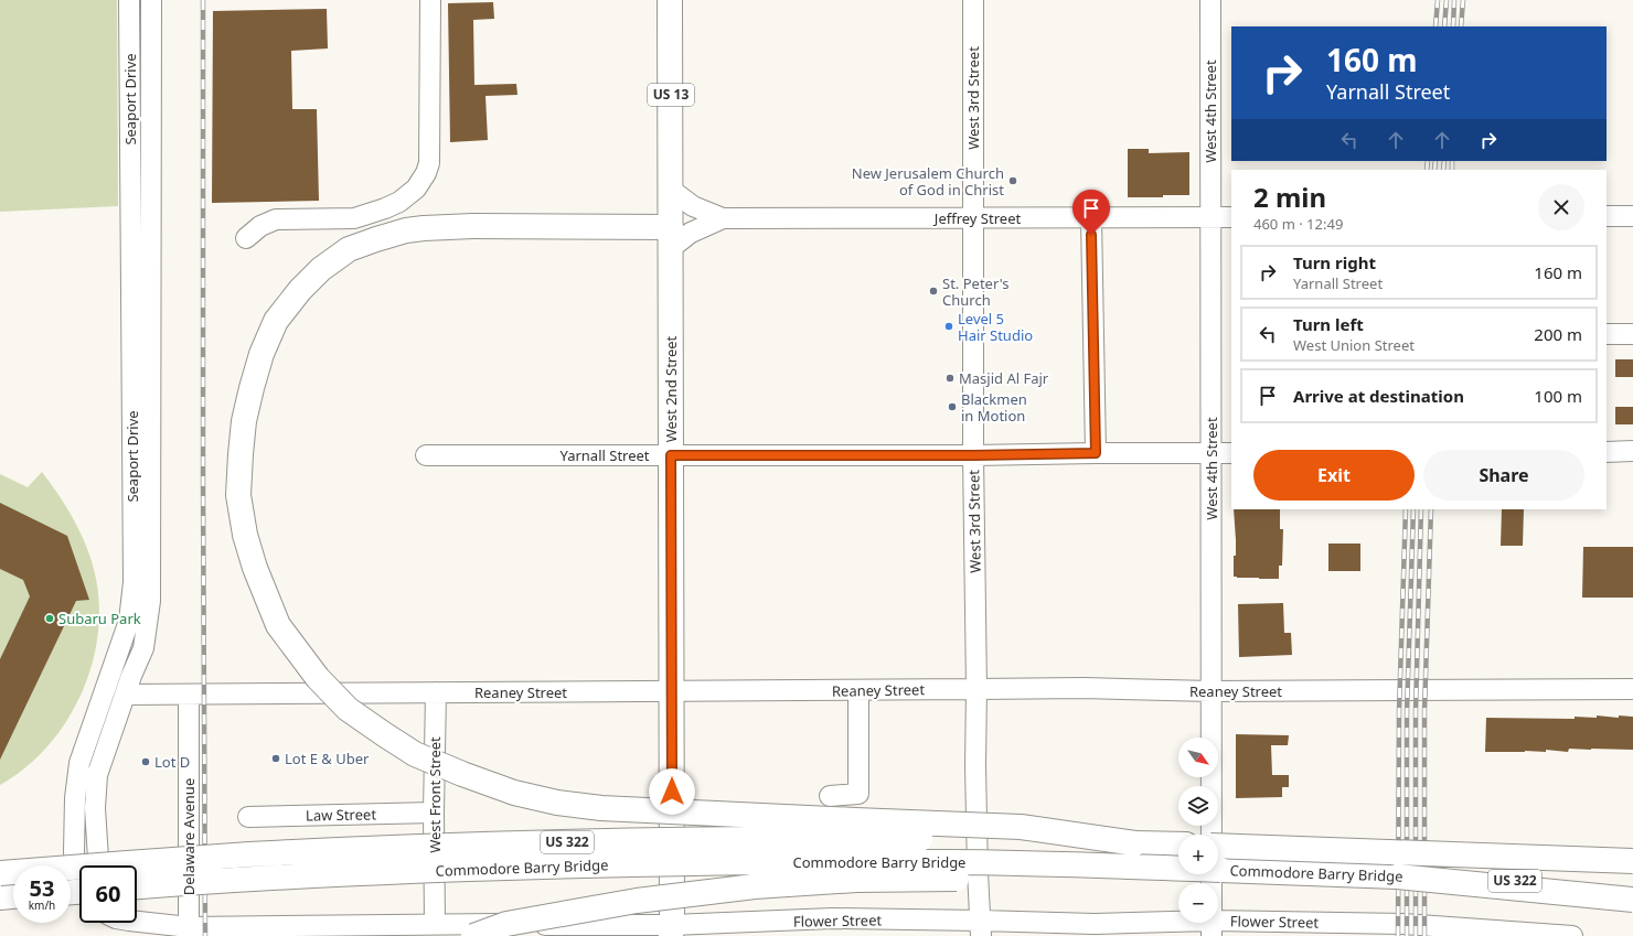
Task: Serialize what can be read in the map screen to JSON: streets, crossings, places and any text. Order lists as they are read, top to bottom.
{
  "streets": {
    "main road": [
      "US 13",
      "West 2nd Street",
      "US 322",
      "Commodore Barry Bridge"
    ],
    "street": [
      "West 3rd Street",
      "Seaport Drive",
      "West 4th Street",
      "Jeffrey Street",
      "Yarnall Street",
      "Reaney Street",
      "West Front Street",
      "Law Street",
      "Delaware Avenue",
      "Flower Street"
    ]
  },
  "crossings": [
    ["West 3rd Street", "Jeffrey Street"],
    ["West 3rd Street", "Yarnall Street"],
    ["West 3rd Street", "Reaney Street"],
    ["West 3rd Street", "Flower Street"],
    ["Seaport Drive", "Reaney Street"],
    ["West 4th Street", "Jeffrey Street"],
    ["West 4th Street", "Yarnall Street"],
    ["West 4th Street", "Reaney Street"],
    ["West 4th Street", "Flower Street"],
    ["West 2nd Street", "Yarnall Street"],
    ["West 2nd Street", "Reaney Street"],
    ["West 2nd Street", "Flower Street"],
    ["Reaney Street", "West Front Street"],
    ["Reaney Street", "Delaware Avenue"],
    ["West Front Street", "Law Street"],
    ["West Front Street", "Flower Street"],
    ["Delaware Avenue", "Flower Street"]
  ],
  "places": [
    "New Jerusalem Church of God in Christ",
    "St. Peter's Church",
    "Level 5 Hair Studio",
    "Masjid Al Fajr",
    "Blackmen in Motion",
    "Subaru Park",
    "Lot E & Uber",
    "Lot D"
  ],
  "north": "bottom right",
  "page": {
    "turn": ["160 m", "Yarnall Street"],
    "heading": ["2 min", "460 m · 12:49"],
    "list": [
      {
        "name": "Turn right",
        "note": "Yarnall Street",
        "value": "160 m"
      },
      {
        "name": "Turn left",
        "note": "West Union Street",
        "value": "200 m"
      },
      {
        "name": "Arrive at destination",
        "value": "100 m"
      }
    ],
    "buttons": ["Exit", "Share"],
    "map_buttons": ["+", "−"],
    "speed": "53 km/h",
    "limit": "60"
  }
}
